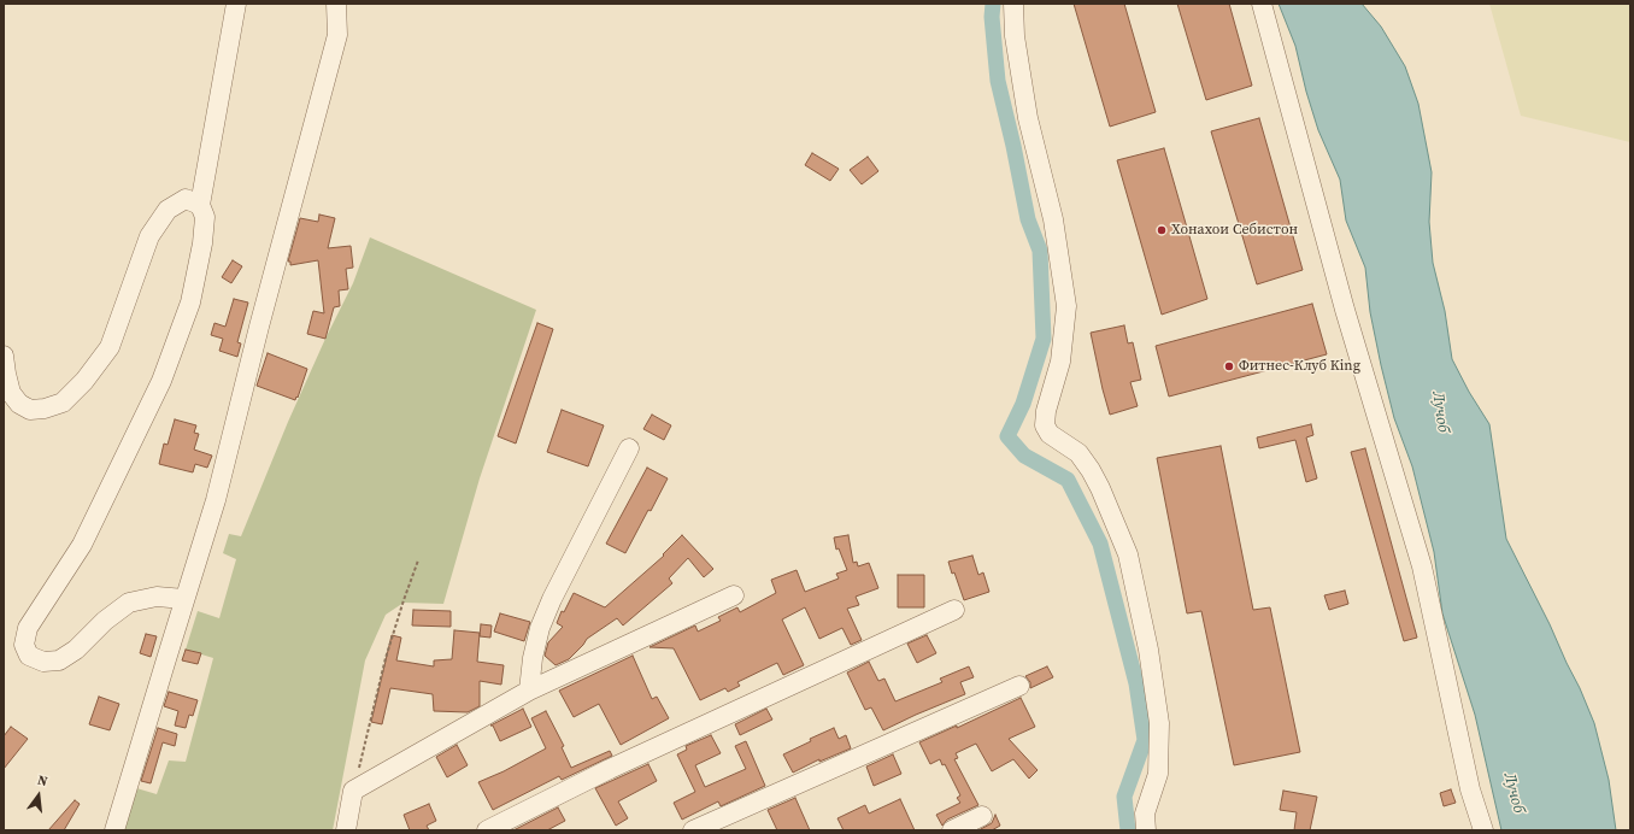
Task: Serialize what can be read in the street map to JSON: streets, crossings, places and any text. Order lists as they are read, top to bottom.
{
  "water": ["Лучоб"],
  "places": ["Хонахои Себистон", "Фитнес-Клуб King"],
  "north": "top"
}
